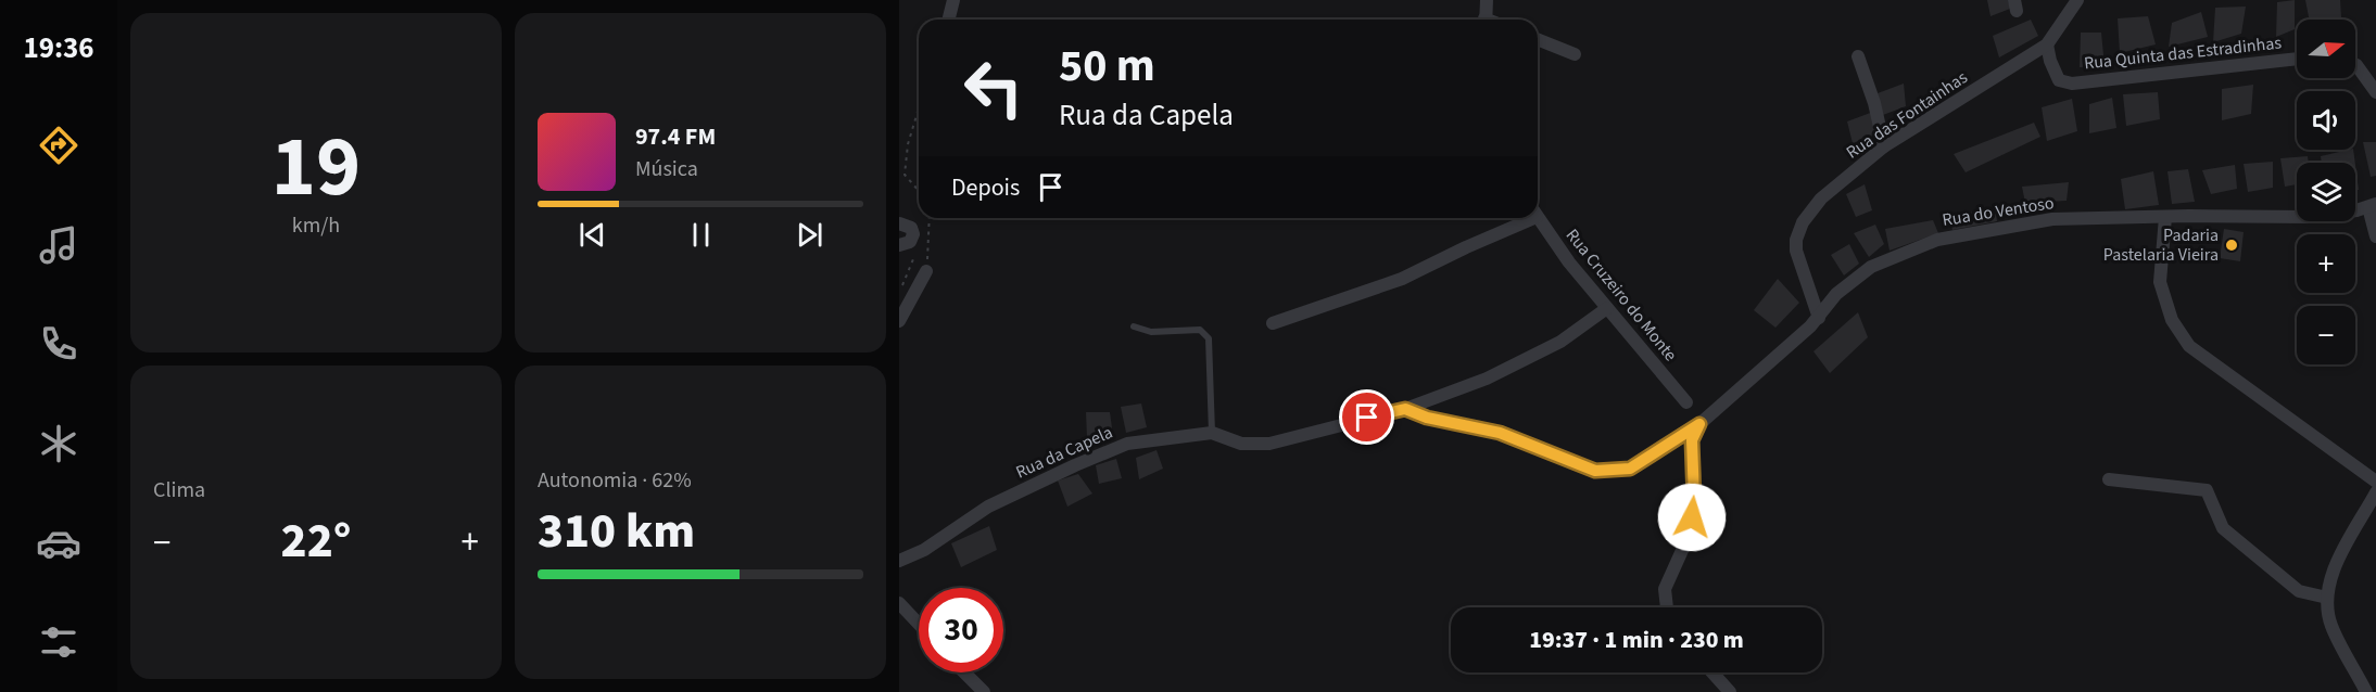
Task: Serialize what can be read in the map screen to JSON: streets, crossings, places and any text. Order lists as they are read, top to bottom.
{
  "streets": {
    "street": [
      "Rua Quinta das Estradinhas",
      "Rua das Fontainhas",
      "Rua do Ventoso",
      "Rua Cruzeiro do Monte",
      "Rua da Capela"
    ]
  },
  "crossings": [
    ["Rua Quinta das Estradinhas", "Rua das Fontainhas"],
    ["Rua das Fontainhas", "Rua do Ventoso"],
    ["Rua Cruzeiro do Monte", "Rua da Capela"]
  ],
  "places": ["Padaria Pastelaria Vieira"],
  "north": "right",
  "page": {
    "tabs": "19:36",
    "tile": [
      ["19", "km/h"],
      "Clima",
      ["Autonomia · 62%", "310 km"]
    ],
    "map_buttons": ["+", "−"],
    "turn": ["50 m", "Rua da Capela"],
    "song": ["97.4 FM", "Música"],
    "then": "Depois",
    "heat": ["−", "22°", "+"],
    "limit": "30",
    "trip": "19:37 · 1 min · 230 m"
  }
}
